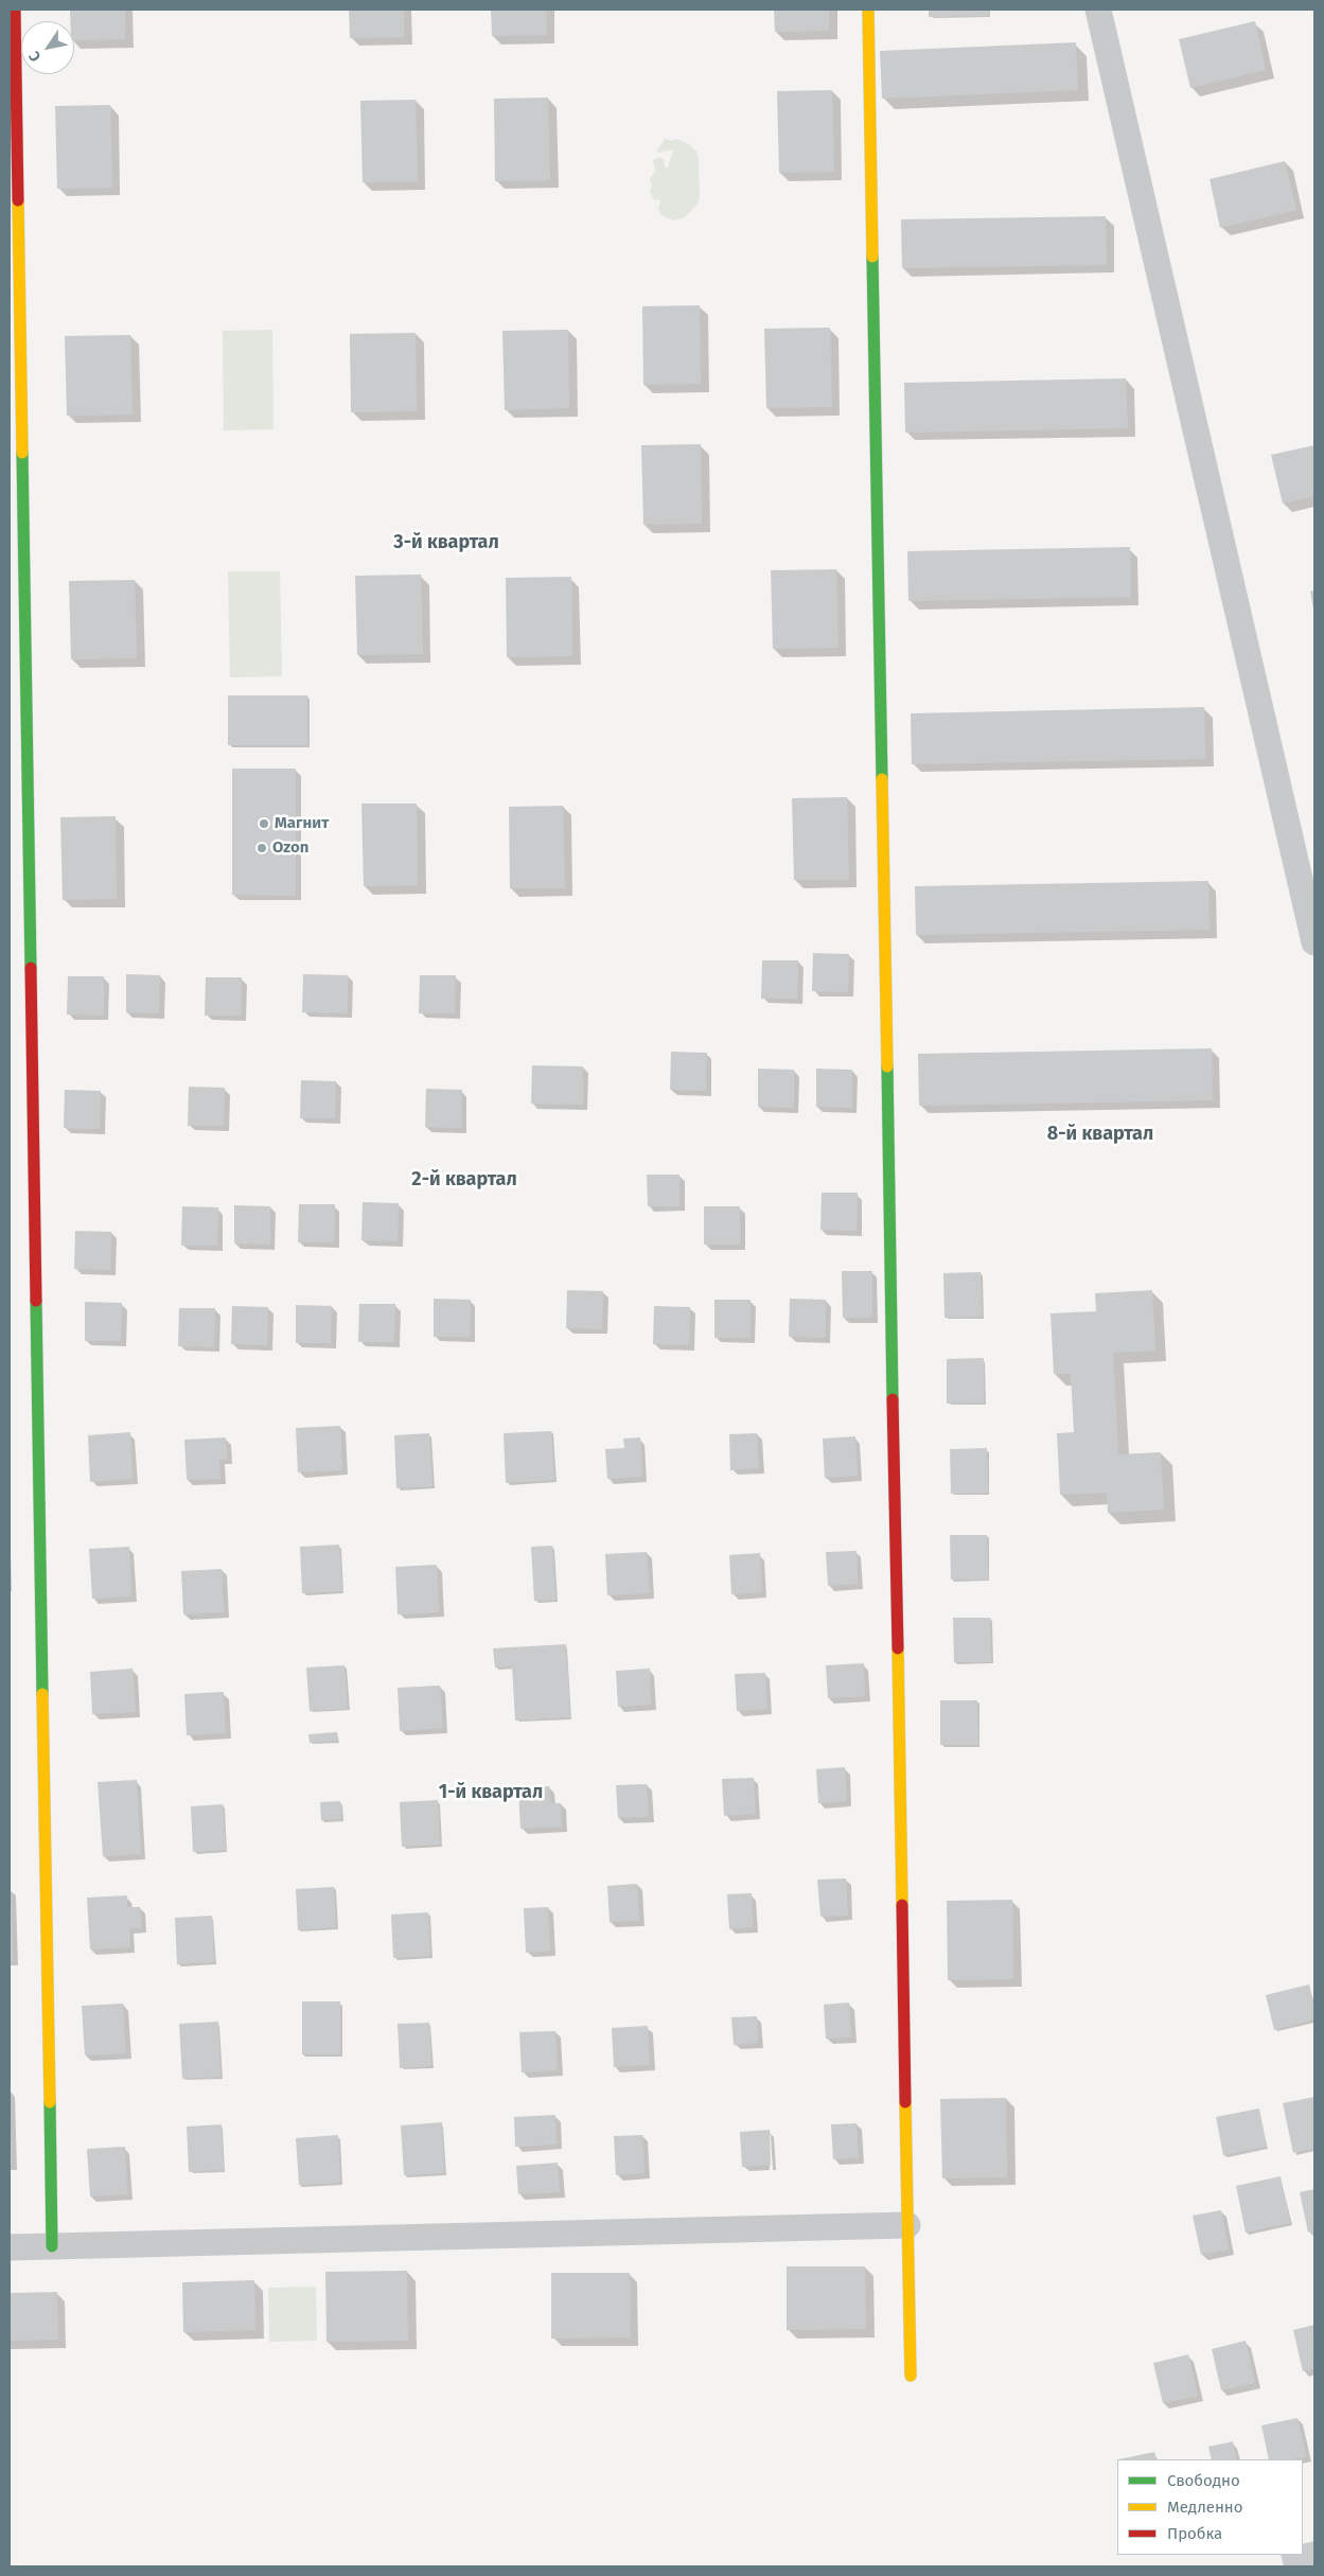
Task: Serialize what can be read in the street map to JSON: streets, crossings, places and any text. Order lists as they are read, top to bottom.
{
  "districts": [
    "3-й квартал",
    "8-й квартал",
    "2-й квартал",
    "1-й квартал"
  ],
  "places": ["Магнит", "Ozon"],
  "legend": ["Свободно", "Медленно", "Пробка"],
  "north": "bottom left"
}
